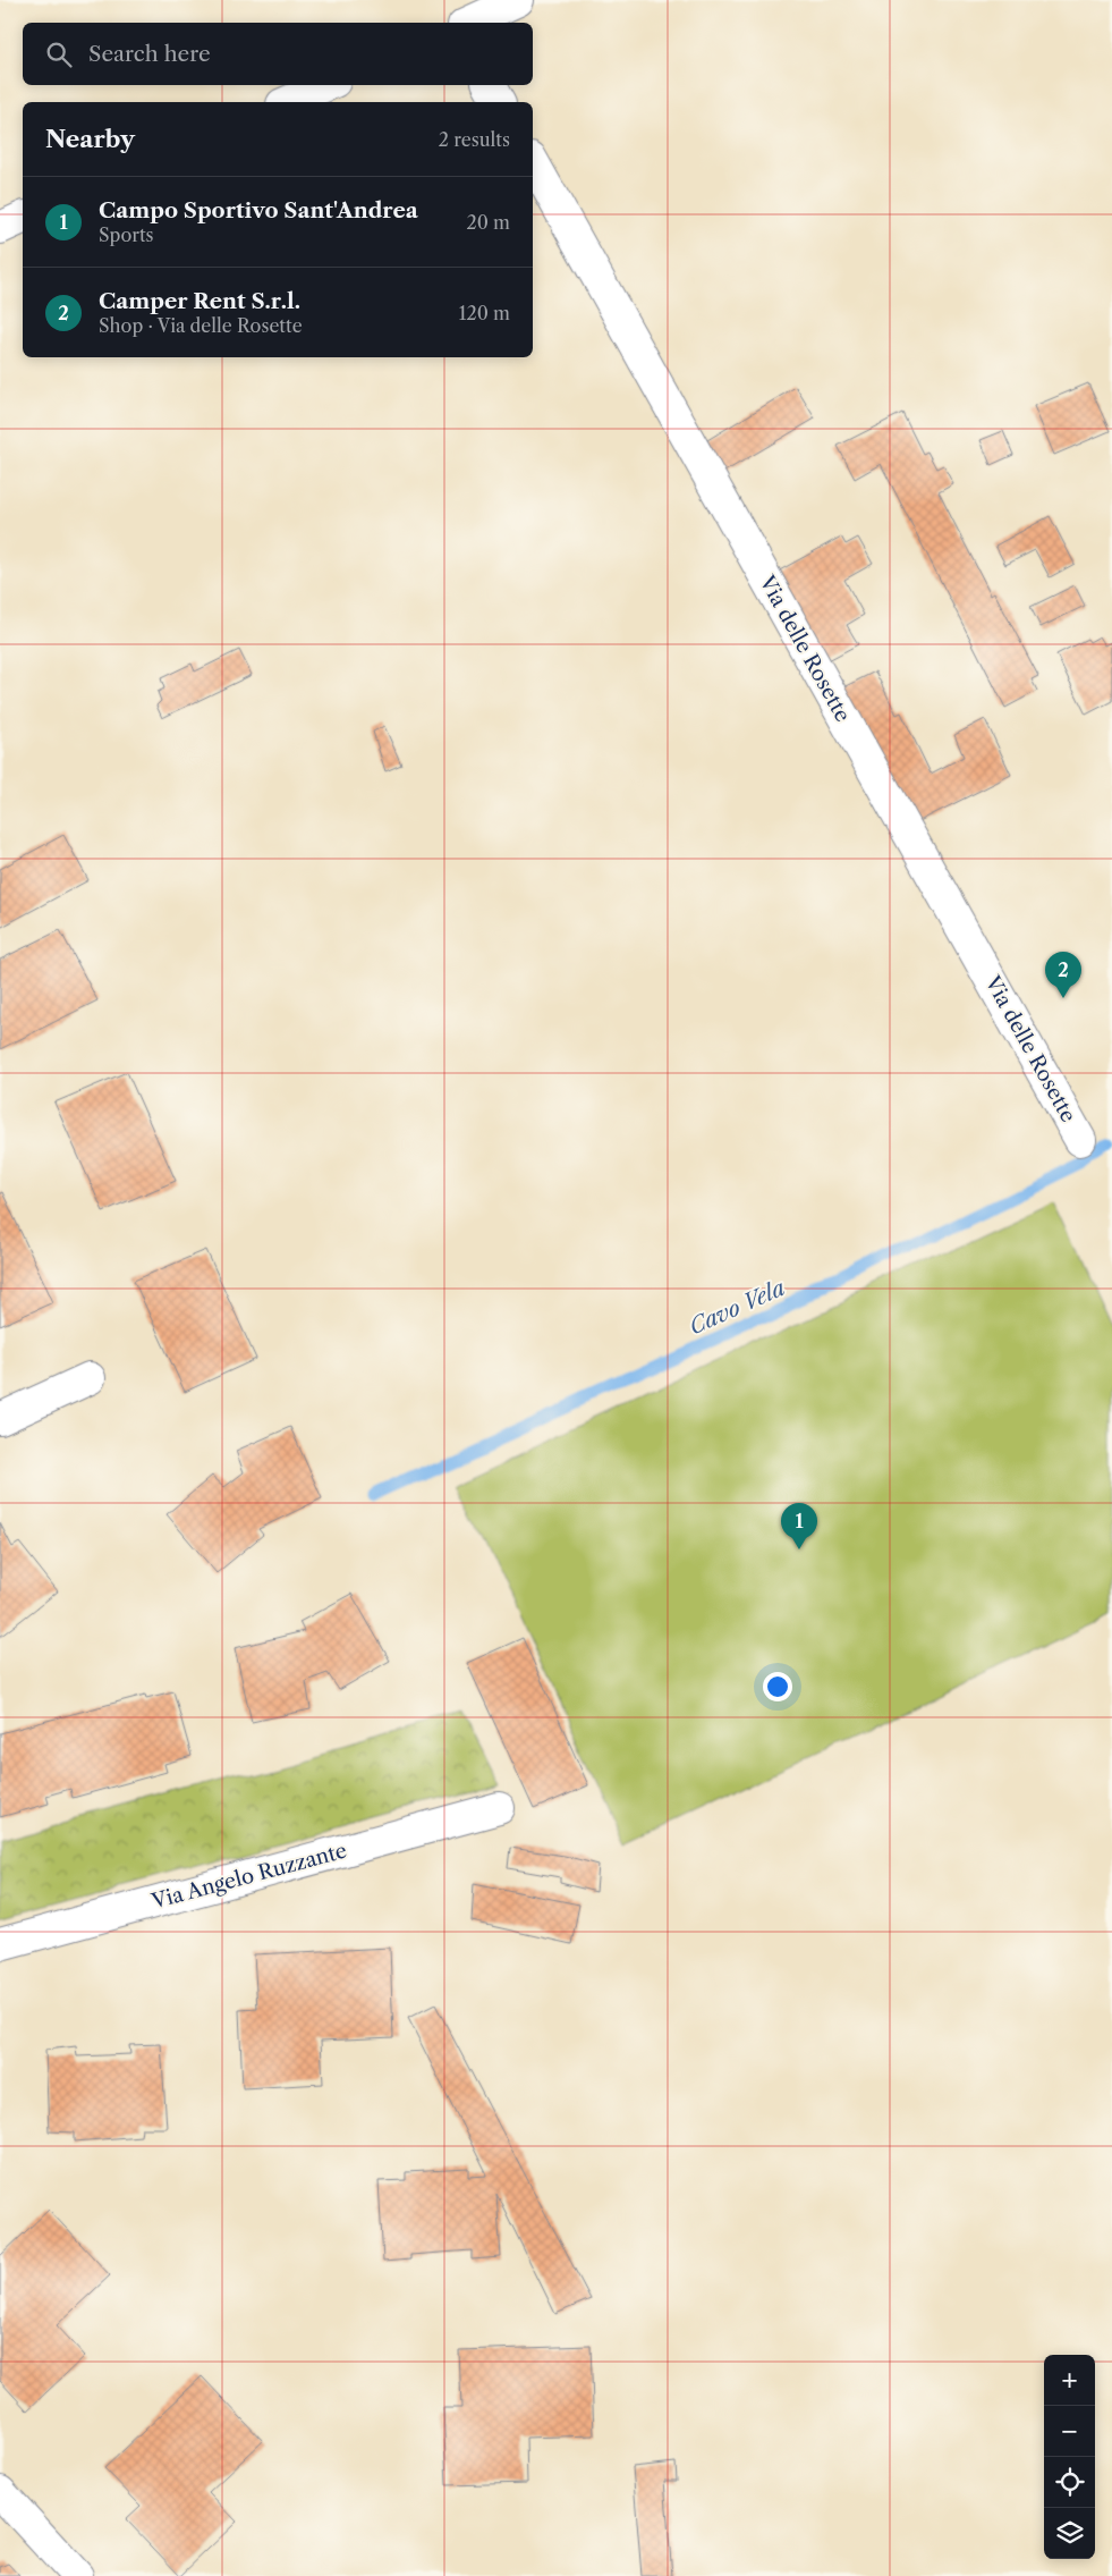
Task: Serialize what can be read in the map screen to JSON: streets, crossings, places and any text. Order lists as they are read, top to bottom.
{
  "streets": {
    "street": ["Via delle Rosette", "Via Angelo Ruzzante"]
  },
  "water": ["Cavo Vela"],
  "page": {
    "search": "Search here",
    "heading": ["Nearby", "2 results"],
    "list": [
      {
        "mark": "1",
        "name": "Campo Sportivo Sant'Andrea",
        "note": "Sports",
        "value": "20 m"
      },
      {
        "mark": "2",
        "name": "Camper Rent S.r.l.",
        "note": "Shop · Via delle Rosette",
        "value": "120 m"
      }
    ],
    "pins": ["2", "1"],
    "map_buttons": ["+", "−"]
  }
}
